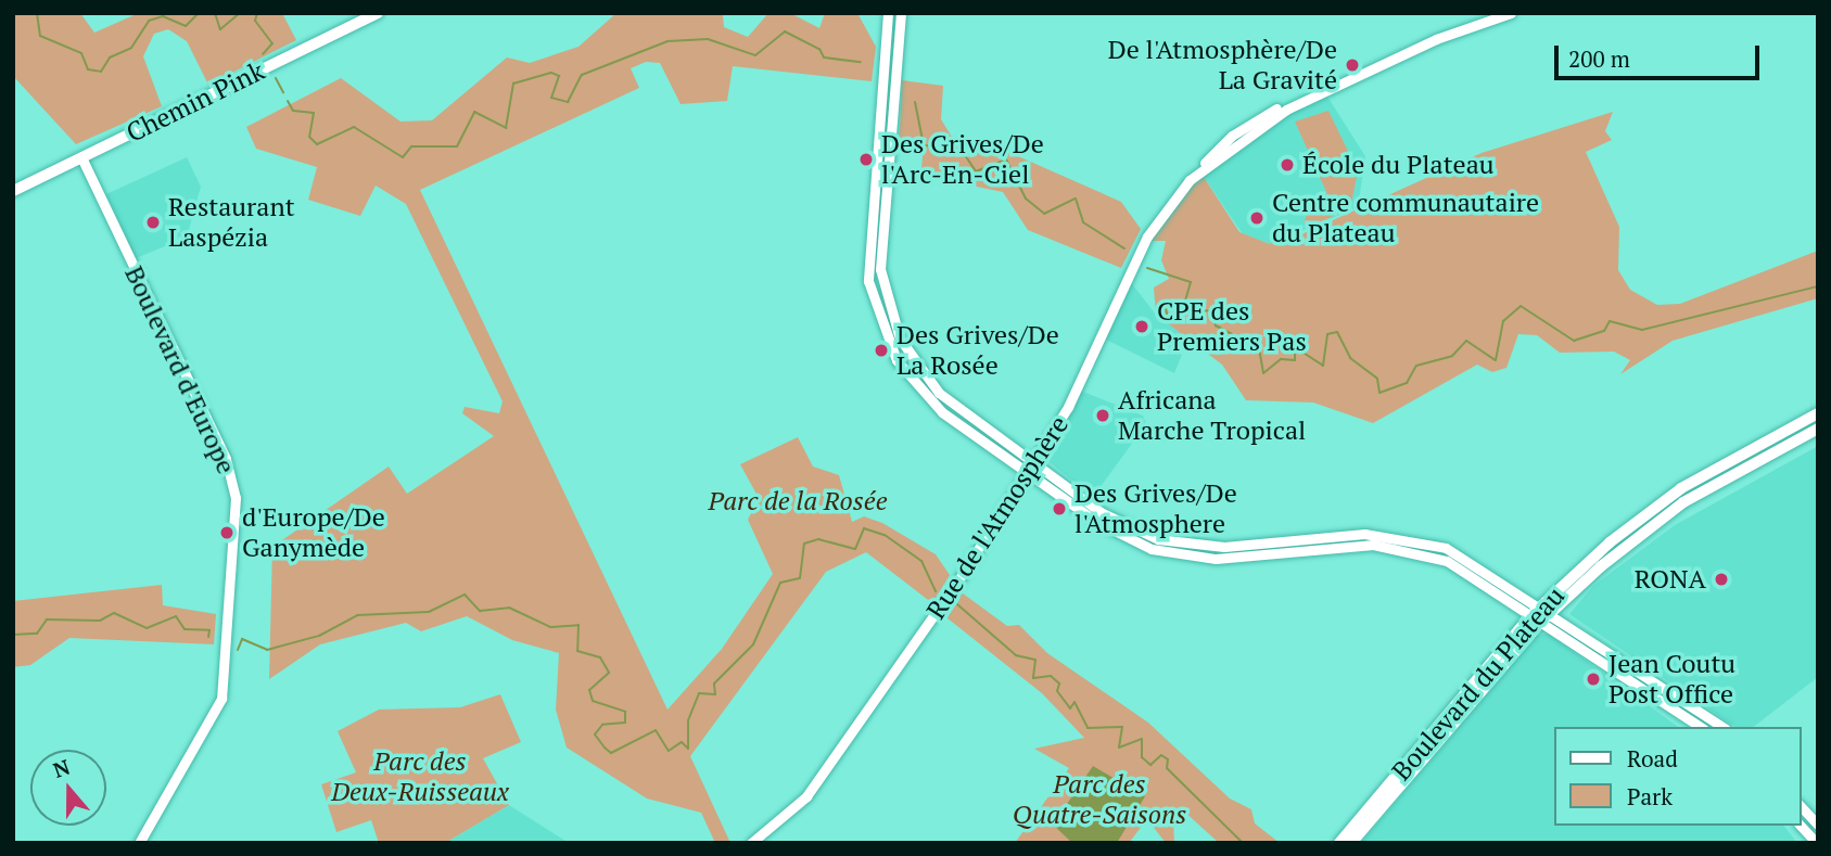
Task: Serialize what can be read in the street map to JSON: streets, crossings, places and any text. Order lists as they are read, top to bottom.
{
  "streets": {
    "main road": ["Chemin Pink", "Boulevard du Plateau"],
    "street": ["Boulevard d'Europe", "Rue de l'Atmosphère"]
  },
  "crossings": [
    ["Chemin Pink", "Boulevard d'Europe"]
  ],
  "parks": ["Parc de la Rosée", "Parc des Deux-Ruisseaux", "Parc des Quatre-Saisons"],
  "places": [
    "De l'Atmosphère/De La Gravité",
    "Des Grives/De l'Arc-En-Ciel",
    "École du Plateau",
    "Centre communautaire du Plateau",
    "Restaurant Laspézia",
    "CPE des Premiers Pas",
    "Des Grives/De La Rosée",
    "Africana Marche Tropical",
    "Des Grives/De l'Atmosphere",
    "d'Europe/De Ganymède",
    "RONA",
    "Jean Coutu Post Office"
  ],
  "legend": ["Road", "Park"],
  "scale_bar": "200 m",
  "north": "top"
}
